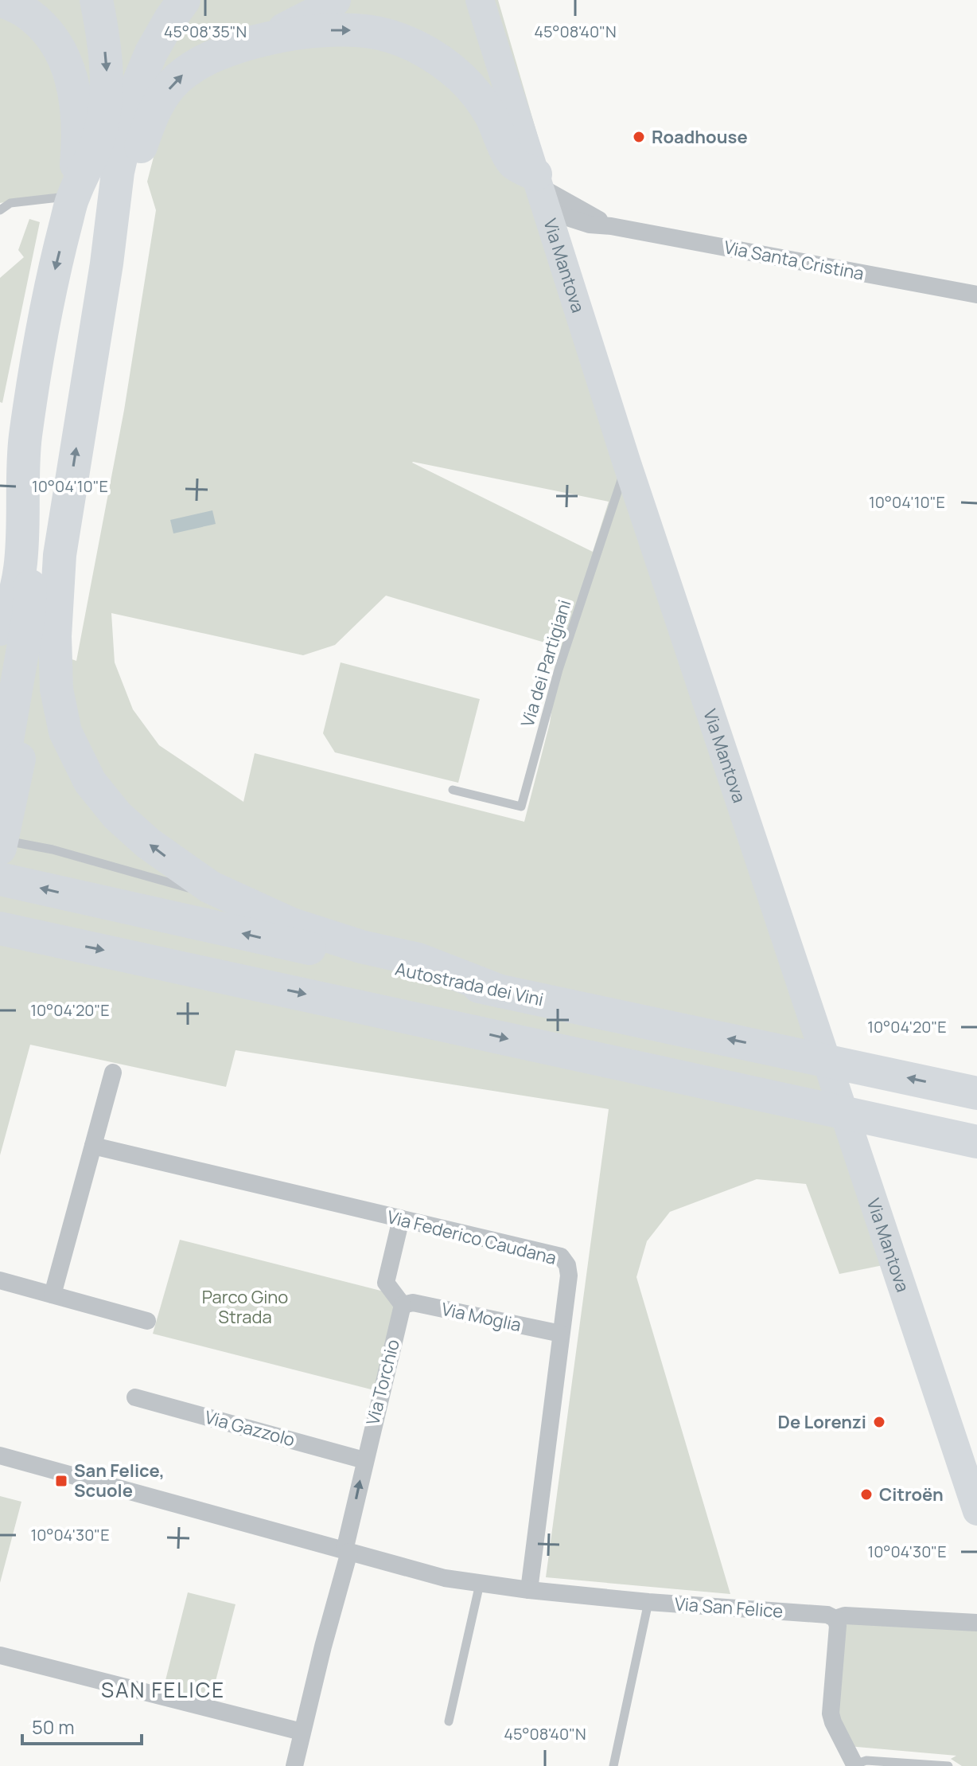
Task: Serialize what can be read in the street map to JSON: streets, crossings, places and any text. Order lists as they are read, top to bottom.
{
  "streets": {
    "highway": ["Autostrada dei Vini"],
    "main road": ["Via Mantova"],
    "street": [
      "Via Santa Cristina",
      "Via Federico Caudana",
      "Via Moglia",
      "Via Torchio",
      "Via Gazzolo",
      "Via San Felice"
    ],
    "lane": ["Via dei Partigiani"]
  },
  "crossings": [
    ["Via Santa Cristina", "Via Mantova"],
    ["Via Mantova", "Via dei Partigiani"],
    ["Via Federico Caudana", "Via Moglia"],
    ["Via Federico Caudana", "Via San Felice"],
    ["Via Moglia", "Via Torchio"],
    ["Via Torchio", "Via Gazzolo"],
    ["Via Torchio", "Via San Felice"]
  ],
  "districts": ["SAN FELICE"],
  "parks": ["Parco Gino Strada"],
  "places": {
    "other": ["Roadhouse", "De Lorenzi", "Citroën"],
    "transit": ["San Felice, Scuole"]
  },
  "scale_bar": "50 m",
  "coordinates": [
    "45°08'35\"N",
    "45°08'40\"N",
    "10°04'10\"E",
    "10°04'20\"E",
    "10°04'30\"E"
  ]
}
